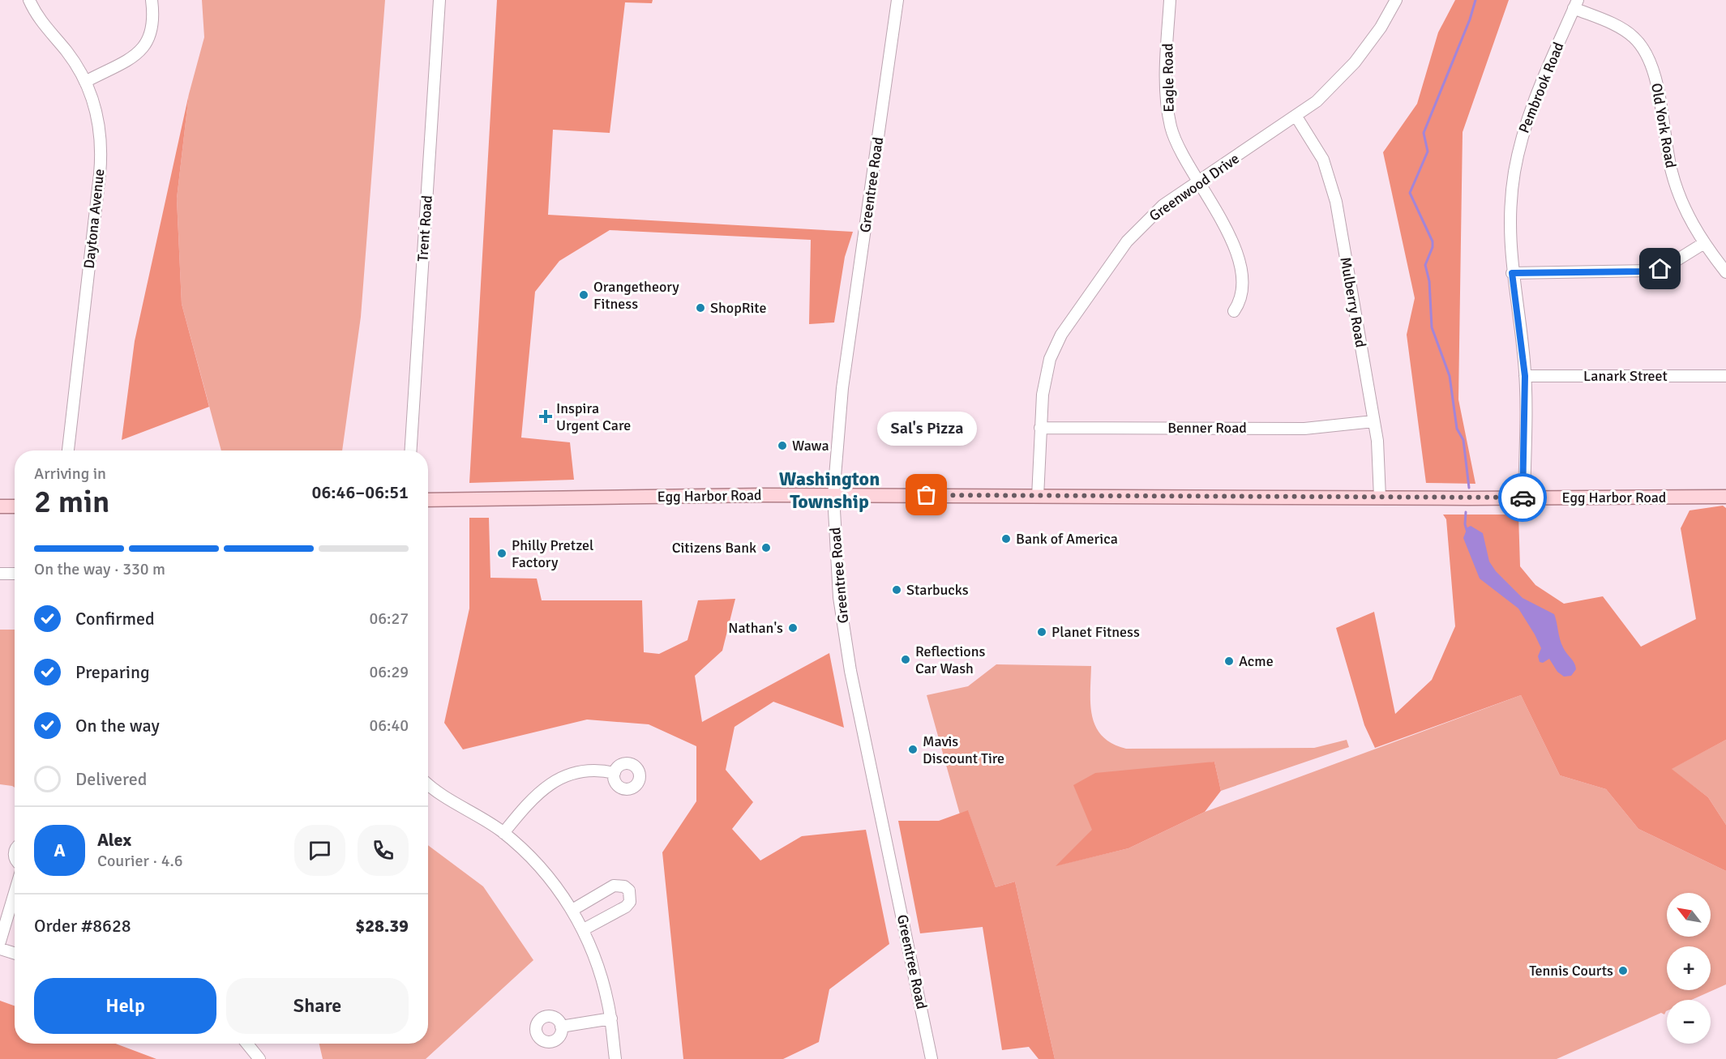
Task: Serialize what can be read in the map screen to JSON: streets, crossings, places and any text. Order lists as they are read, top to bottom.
{
  "streets": {
    "main road": ["Egg Harbor Road"],
    "street": [
      "Eagle Road",
      "Pembrook Road",
      "Old York Road",
      "Greentree Road",
      "Greenwood Drive",
      "Daytona Avenue",
      "Trent Road",
      "Mulberry Road",
      "Lanark Street",
      "Benner Road"
    ]
  },
  "crossings": [
    ["Eagle Road", "Greenwood Drive"],
    ["Pembrook Road", "Old York Road"],
    ["Pembrook Road", "Lanark Street"],
    ["Pembrook Road", "Egg Harbor Road"],
    ["Greentree Road", "Egg Harbor Road"],
    ["Greenwood Drive", "Mulberry Road"],
    ["Greenwood Drive", "Benner Road"],
    ["Greenwood Drive", "Egg Harbor Road"],
    ["Mulberry Road", "Benner Road"],
    ["Mulberry Road", "Egg Harbor Road"]
  ],
  "districts": ["Washington Township"],
  "places": {
    "other": [
      "Orangetheory Fitness",
      "ShopRite",
      "Wawa",
      "Sal's Pizza",
      "Bank of America",
      "Citizens Bank",
      "Philly Pretzel Factory",
      "Starbucks",
      "Nathan's",
      "Planet Fitness",
      "Reflections Car Wash",
      "Acme",
      "Mavis Discount Tire",
      "Tennis Courts"
    ],
    "health": ["Inspira Urgent Care"]
  },
  "north": "top left",
  "page": {
    "bubble": "Sal's Pizza",
    "heading": ["2 min", "Arriving in", "06:46–06:51"],
    "panel": [
      "Alex",
      "Courier · 4.6",
      "Order #8628",
      "$28.39"
    ],
    "bar": "On the way · 330 m",
    "list": [
      ["Confirmed", "06:27"],
      ["Preparing", "06:29"],
      ["On the way", "06:40"],
      "Delivered"
    ],
    "round": "A",
    "map_buttons": ["+", "−"],
    "buttons": ["Help", "Share"]
  }
}
